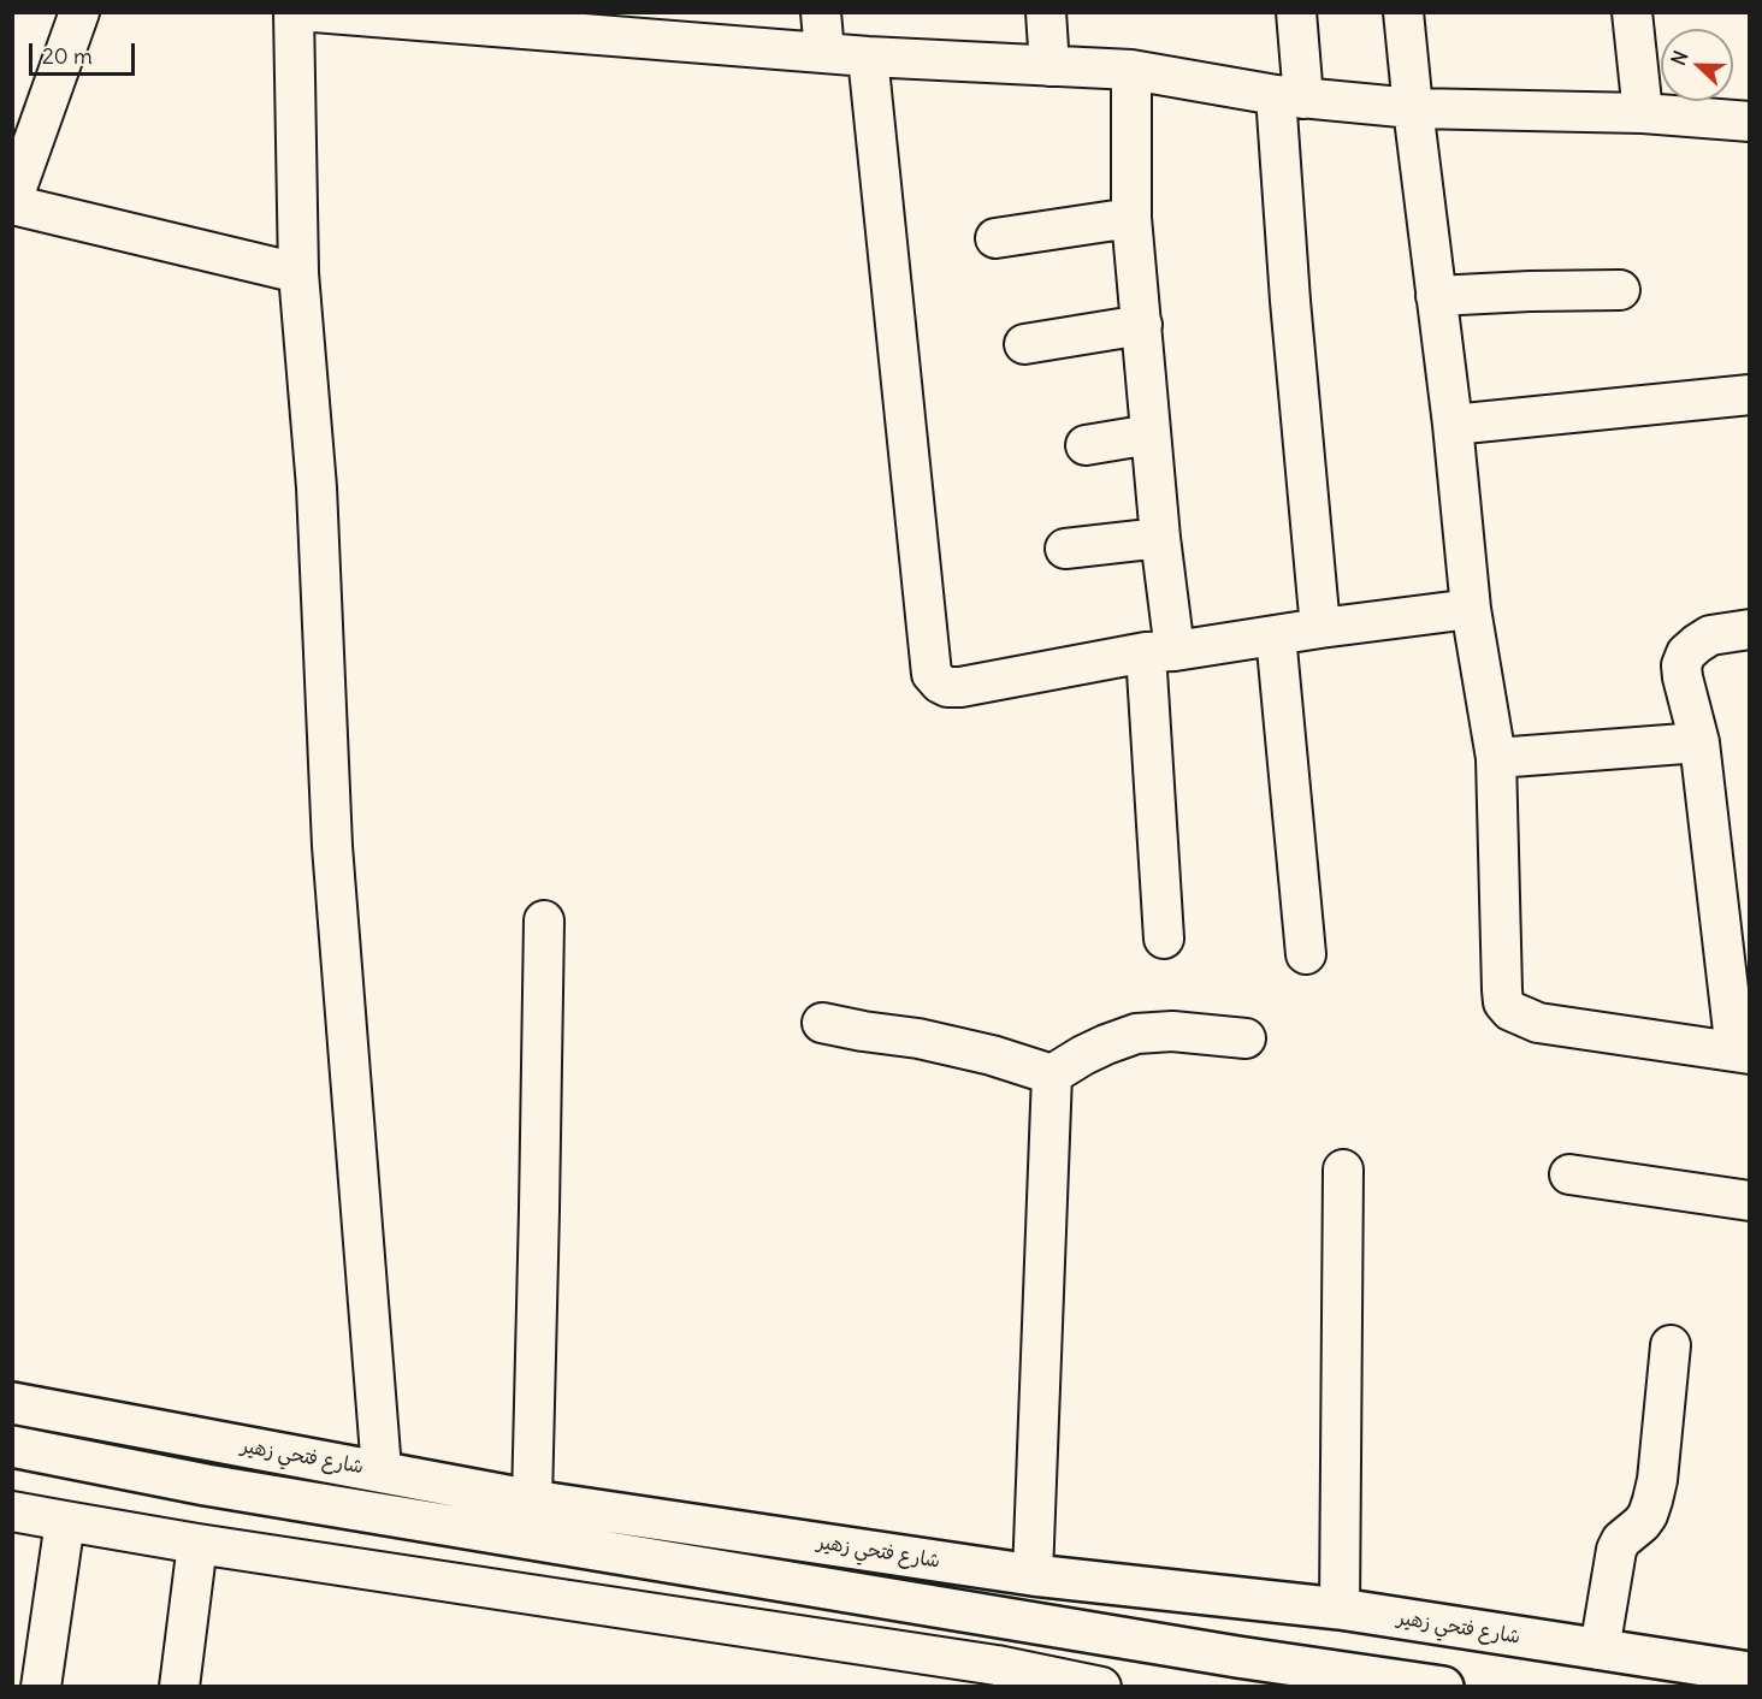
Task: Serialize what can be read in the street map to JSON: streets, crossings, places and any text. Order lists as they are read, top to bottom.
{
  "streets": {
    "street": ["شارع فتحي زهير"]
  },
  "scale_bar": "20 m",
  "north": "left"
}
